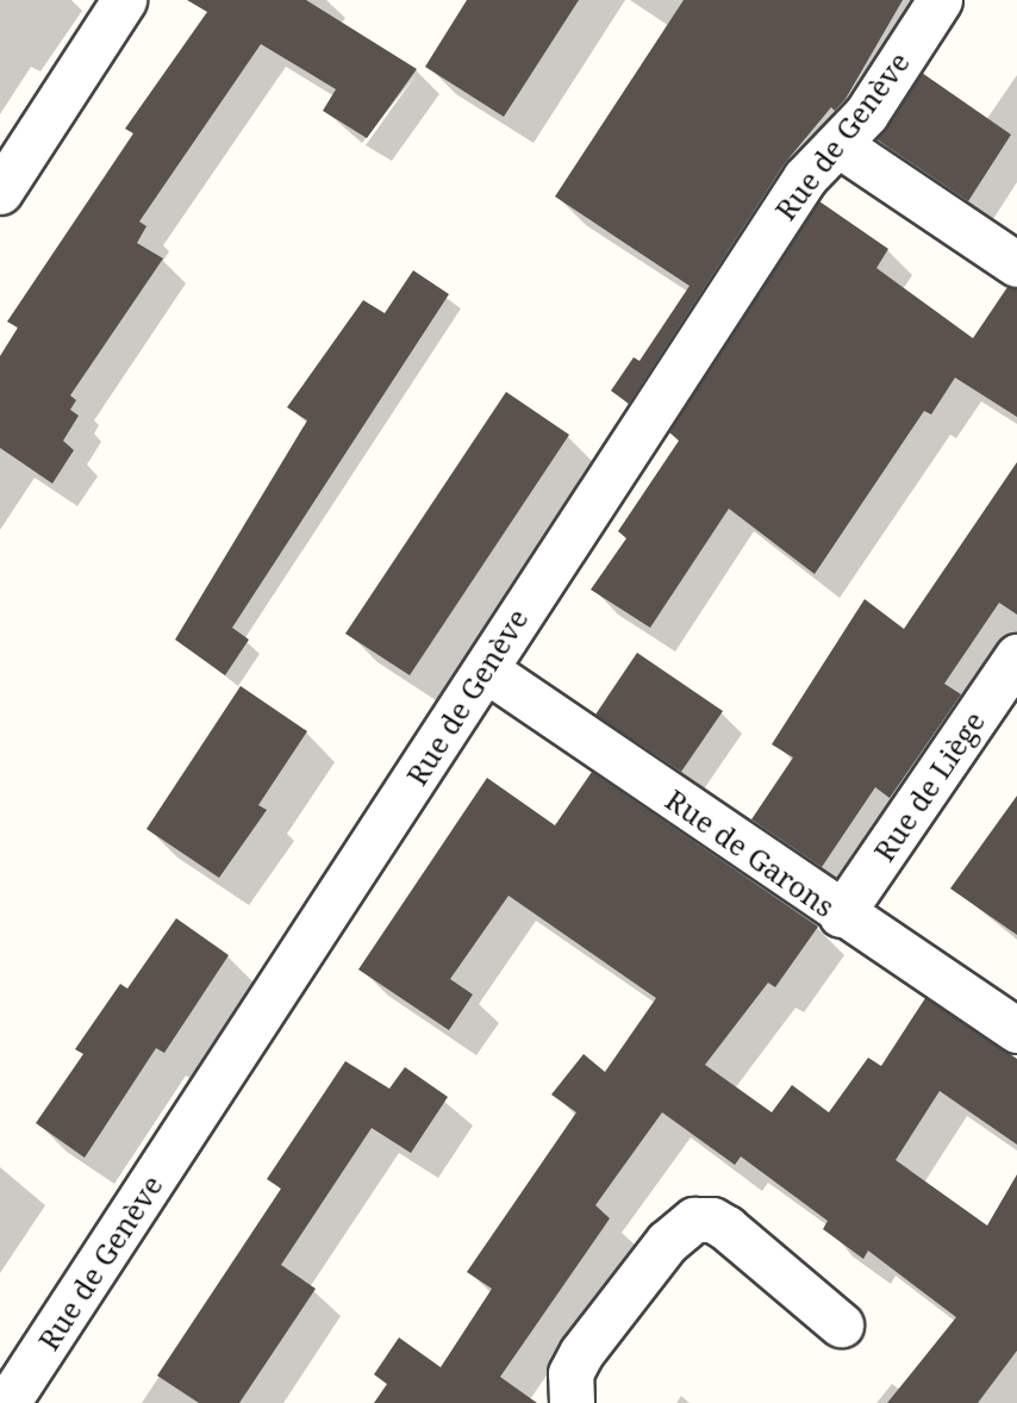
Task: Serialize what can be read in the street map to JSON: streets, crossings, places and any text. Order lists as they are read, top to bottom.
{
  "streets": {
    "street": ["Rue de Genève", "Rue de Liège", "Rue de Garons"]
  },
  "crossings": [
    ["Rue de Genève", "Rue de Garons"],
    ["Rue de Liège", "Rue de Garons"]
  ]
}
